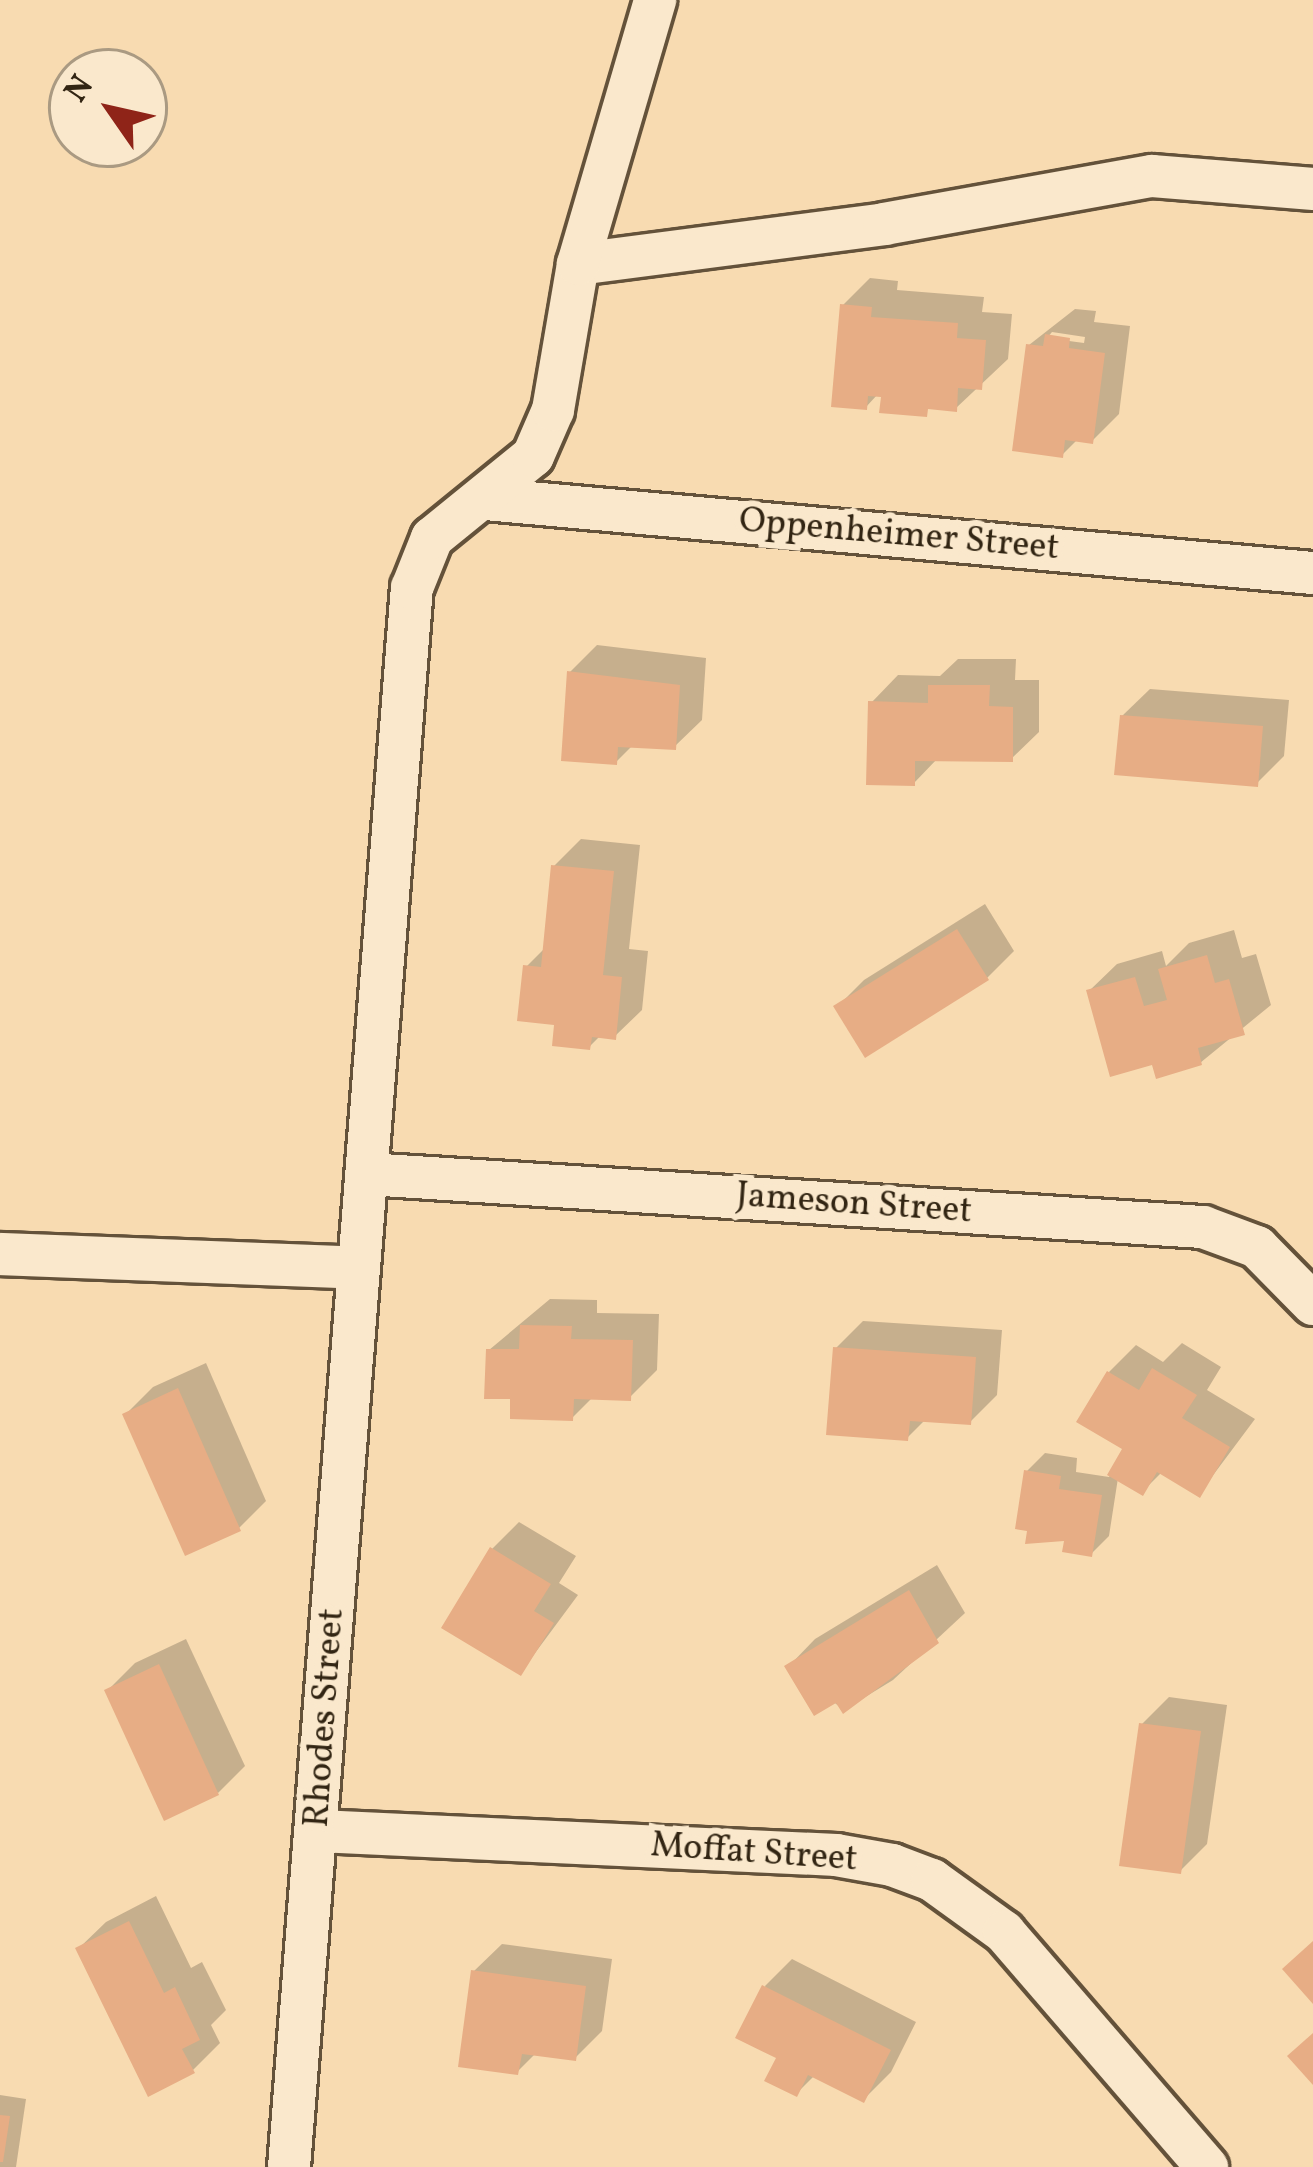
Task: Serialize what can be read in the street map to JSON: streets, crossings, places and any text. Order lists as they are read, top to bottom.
{
  "streets": {
    "street": [
      "Oppenheimer Street",
      "Jameson Street",
      "Rhodes Street",
      "Moffat Street"
    ]
  },
  "crossings": [
    ["Oppenheimer Street", "Rhodes Street"],
    ["Jameson Street", "Rhodes Street"],
    ["Rhodes Street", "Moffat Street"]
  ],
  "north": "top left"
}
